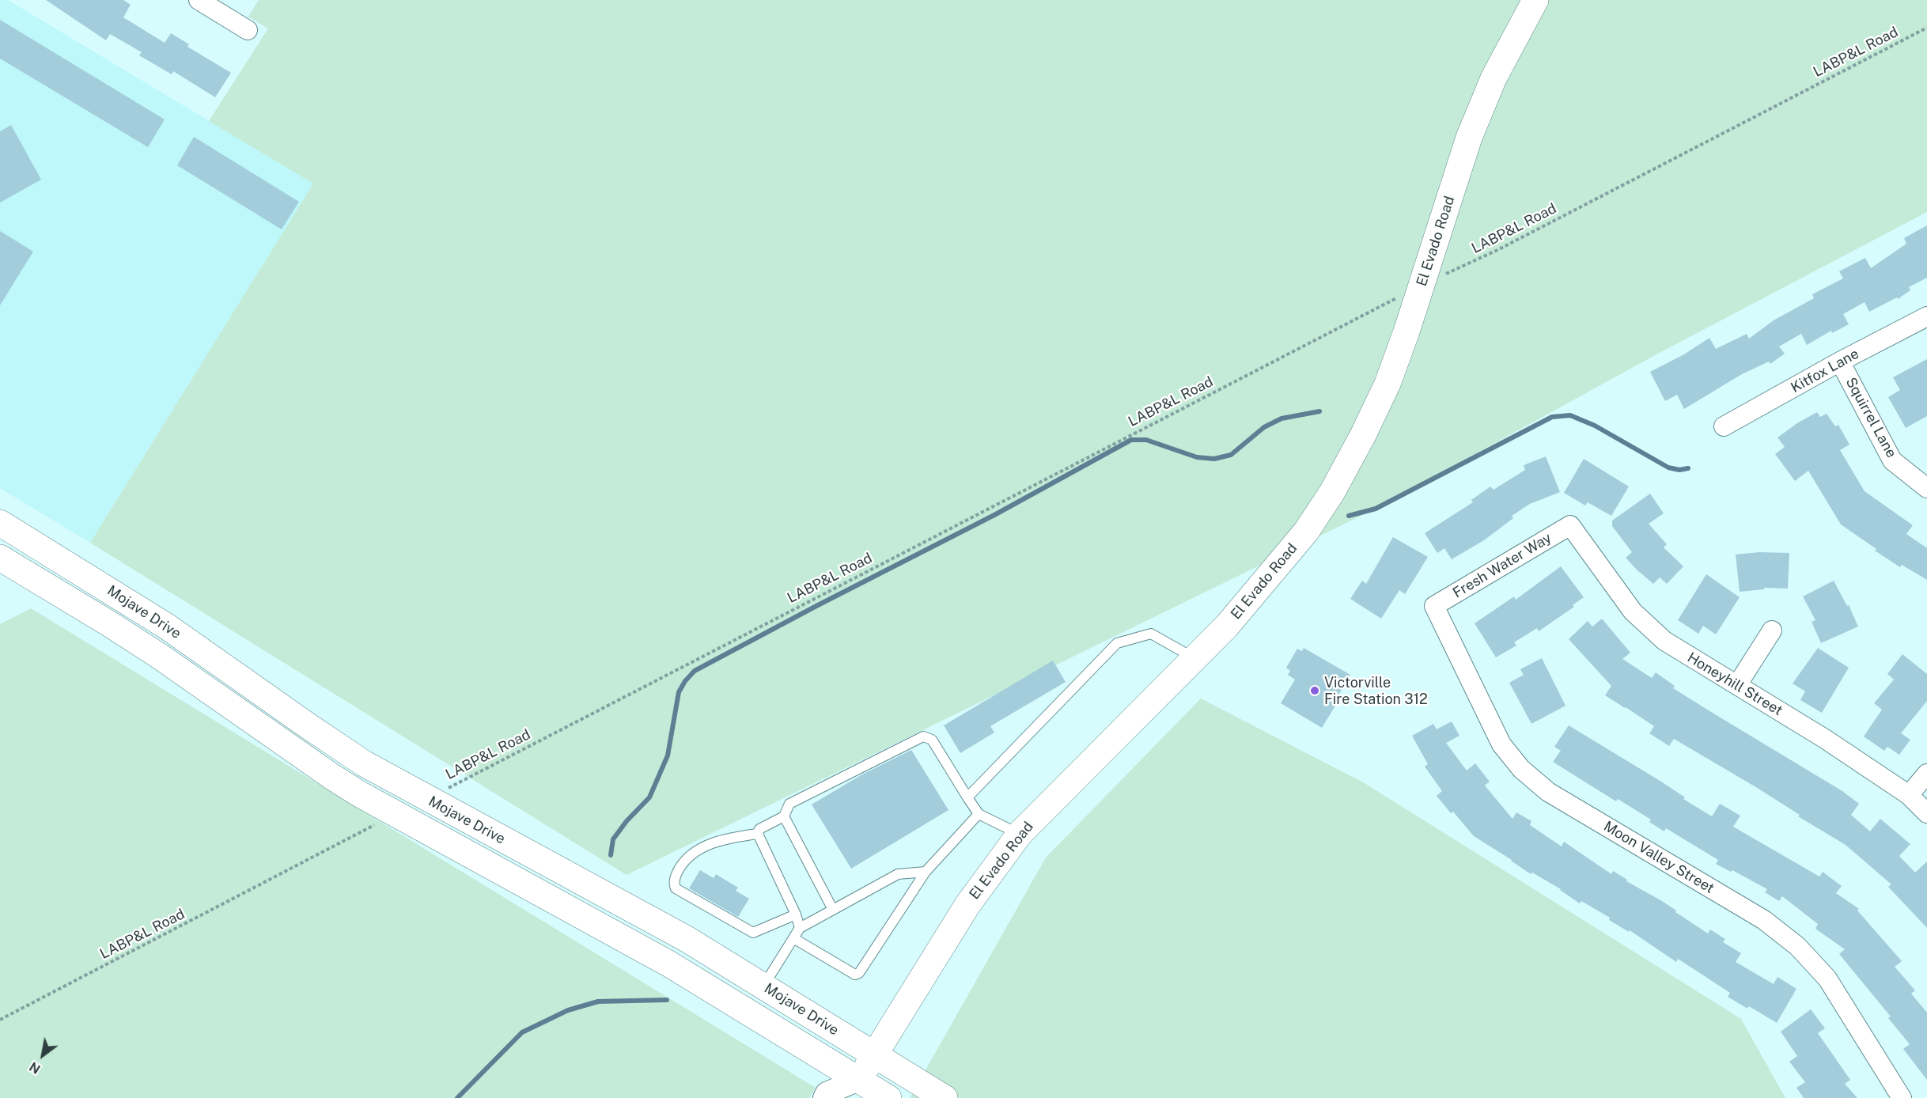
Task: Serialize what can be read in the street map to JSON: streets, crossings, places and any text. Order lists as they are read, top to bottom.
{
  "streets": {
    "main road": ["El Evado Road", "Mojave Drive"],
    "street": [
      "Kitfox Lane",
      "Squirrel Lane",
      "Fresh Water Way",
      "Honeyhill Street",
      "Moon Valley Street"
    ],
    "path": ["LABP&L Road"]
  },
  "crossings": [
    ["LABP&L Road", "El Evado Road"],
    ["LABP&L Road", "Mojave Drive"],
    ["El Evado Road", "Mojave Drive"],
    ["Kitfox Lane", "Squirrel Lane"],
    ["Fresh Water Way", "Honeyhill Street"],
    ["Fresh Water Way", "Moon Valley Street"]
  ],
  "places": ["Victorville Fire Station 312"],
  "north": "bottom left"
}
